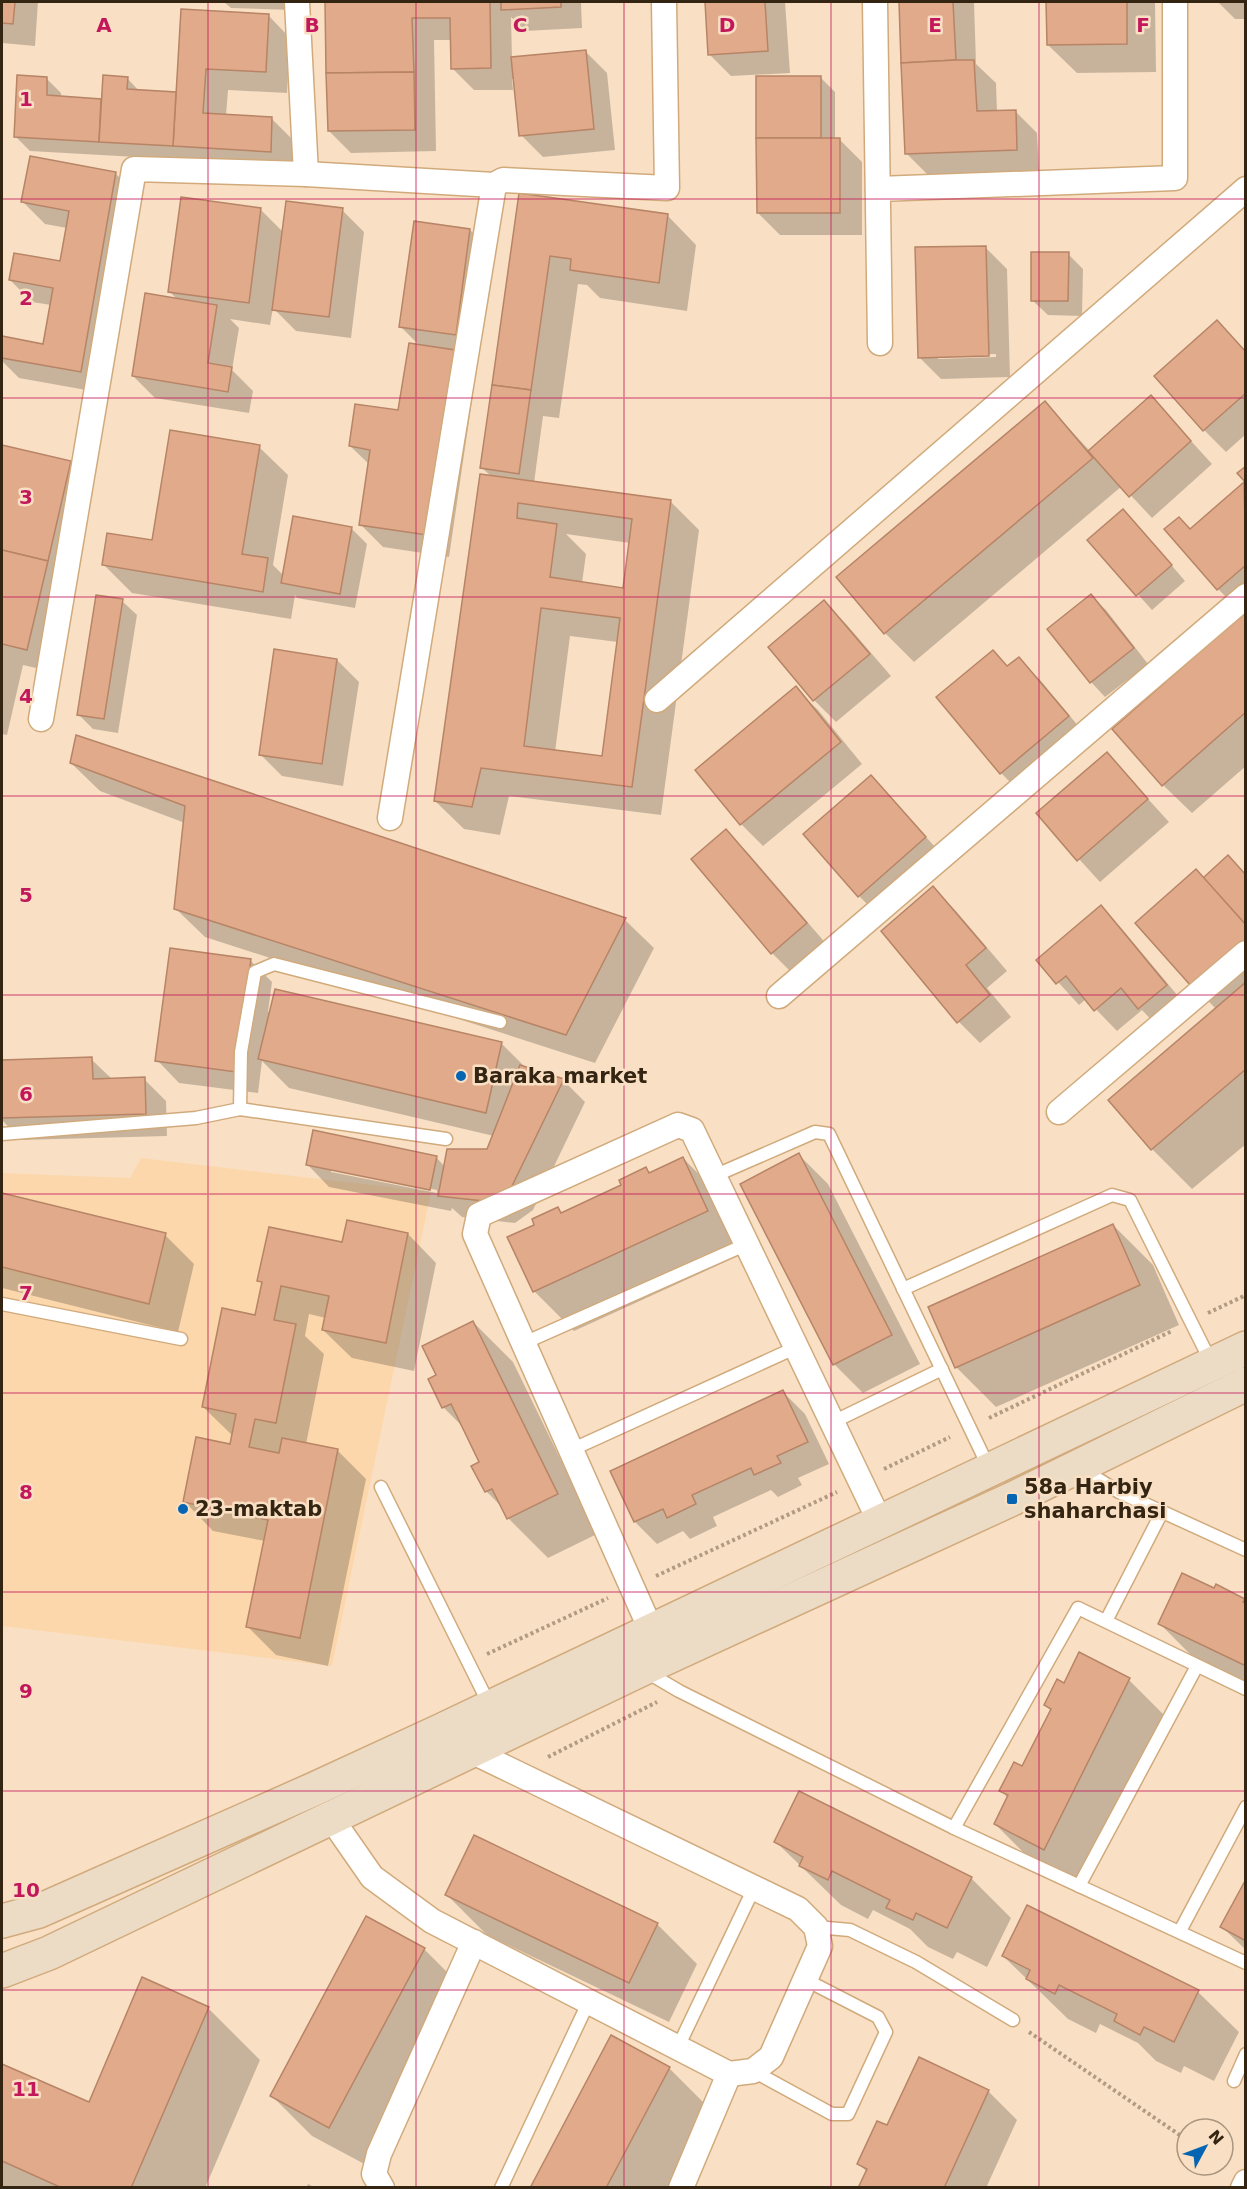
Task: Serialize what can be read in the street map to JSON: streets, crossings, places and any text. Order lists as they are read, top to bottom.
{
  "places": {
    "other": ["Baraka market", "23-maktab"],
    "transit": ["58a Harbiy shaharchasi"]
  },
  "north": "top right",
  "grid": {
    "columns": [
      "A",
      "B",
      "C",
      "D",
      "E",
      "F"
    ],
    "rows": [
      "1",
      "2",
      "3",
      "4",
      "5",
      "6",
      "7",
      "8",
      "9",
      "10",
      "11"
    ]
  }
}
